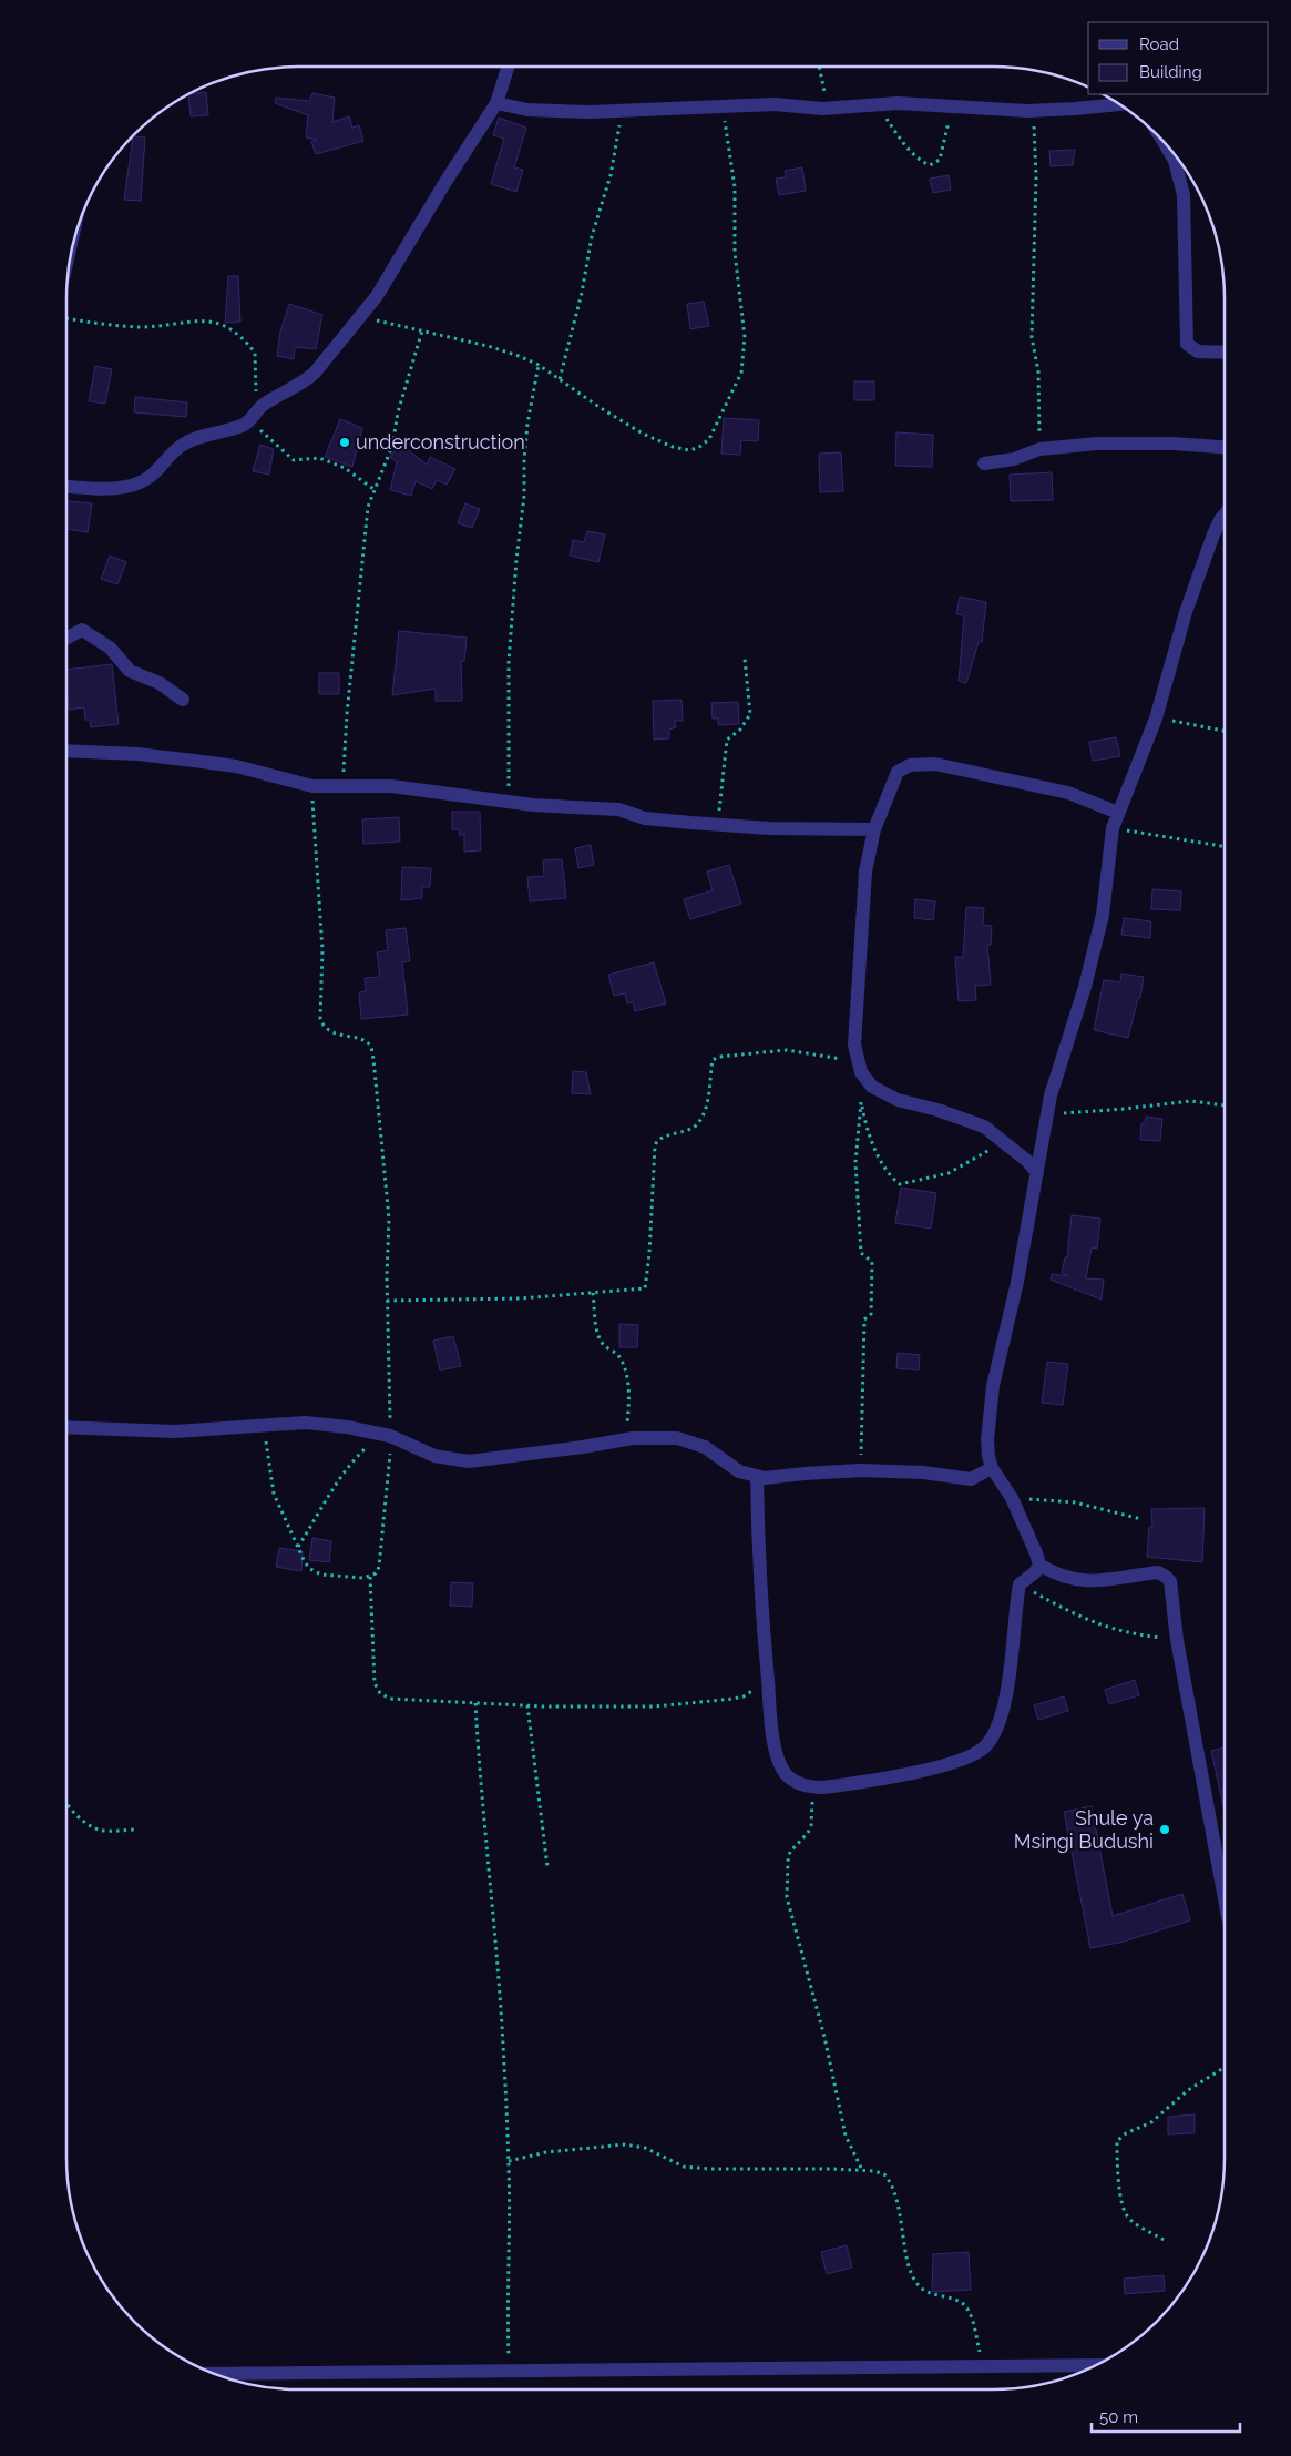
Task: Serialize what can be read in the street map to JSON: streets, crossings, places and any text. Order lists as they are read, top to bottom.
{
  "places": ["underconstruction", "Shule ya Msingi Budushi"],
  "legend": ["Road", "Building"],
  "scale_bar": "50 m"
}
